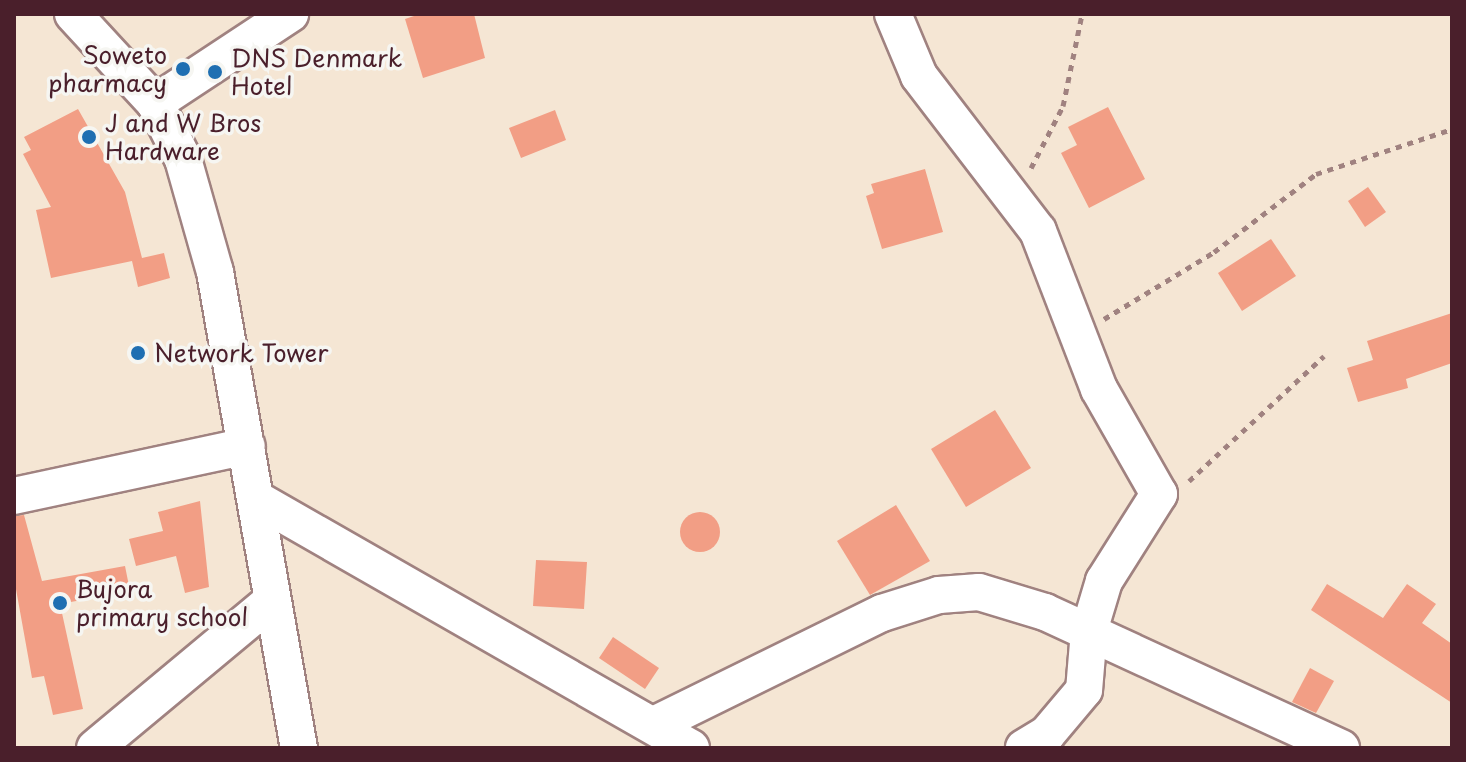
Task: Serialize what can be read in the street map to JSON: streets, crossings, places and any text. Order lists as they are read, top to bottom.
{
  "places": [
    "Soweto pharmacy",
    "DNS Denmark Hotel",
    "J and W Bros Hardware",
    "Network Tower",
    "Bujora primary school"
  ]
}
